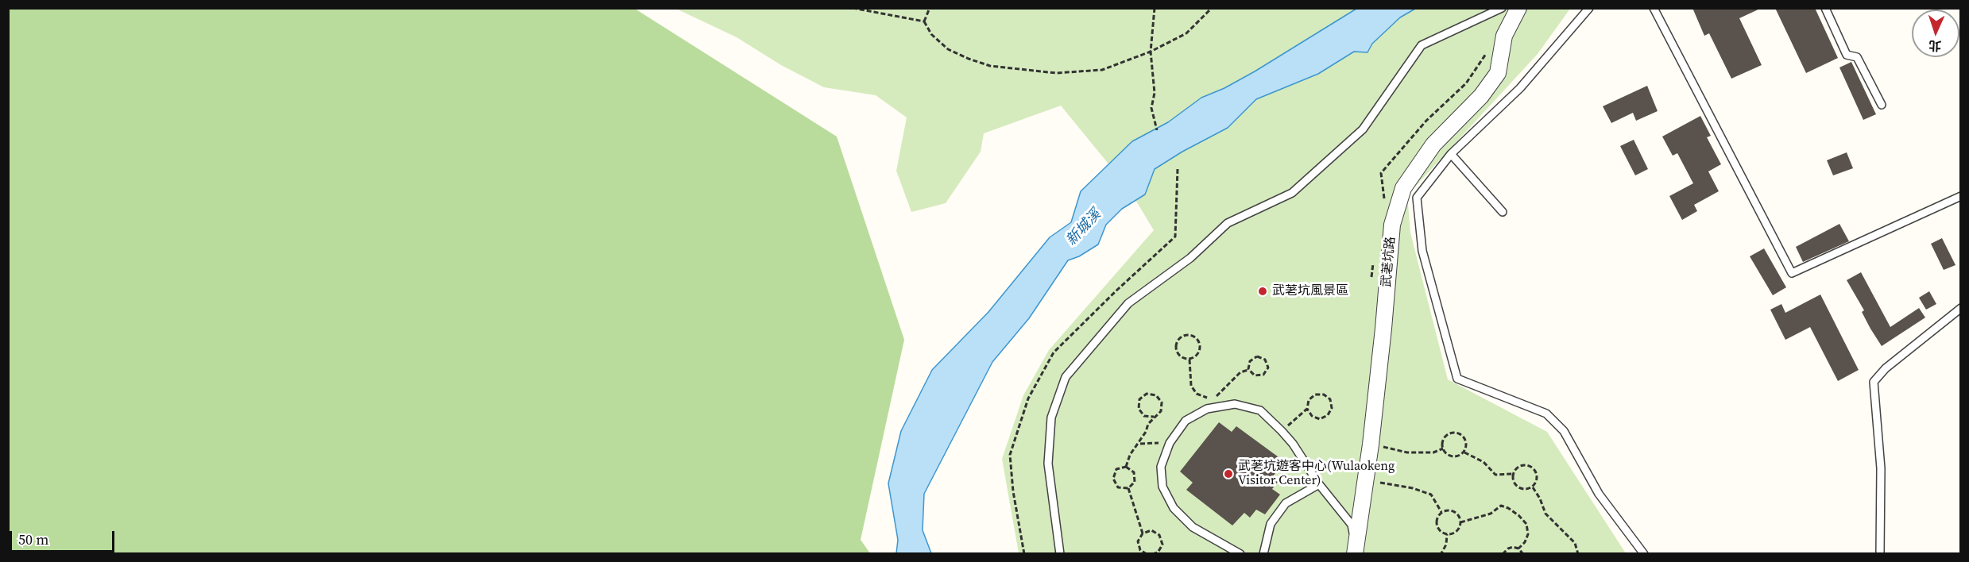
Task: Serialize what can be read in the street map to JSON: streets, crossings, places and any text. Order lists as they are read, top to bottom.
{
  "streets": {
    "street": ["武荖坑路"]
  },
  "water": ["新城溪"],
  "places": ["武荖坑風景區", "武荖坑遊客中心(Wulaokeng Visitor Center)"],
  "scale_bar": "50 m",
  "north": "bottom"
}
